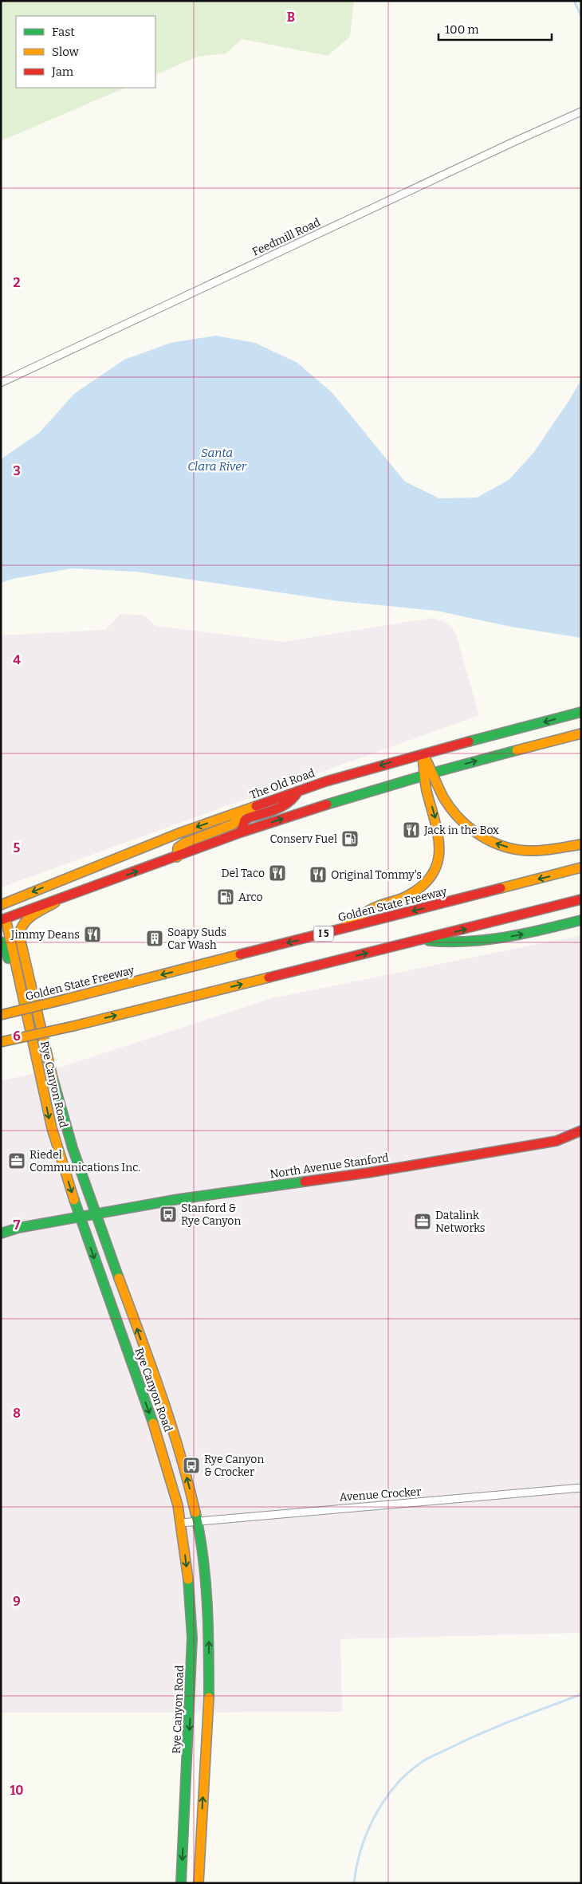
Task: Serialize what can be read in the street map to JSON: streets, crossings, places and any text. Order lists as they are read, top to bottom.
{
  "streets": {
    "main road": [
      "The Old Road",
      "Golden State Freeway",
      "I 5",
      "Rye Canyon Road",
      "North Avenue Stanford"
    ],
    "street": ["Feedmill Road", "Avenue Crocker"]
  },
  "crossings": [
    ["Rye Canyon Road", "North Avenue Stanford"],
    ["Rye Canyon Road", "Avenue Crocker"]
  ],
  "water": ["Santa Clara River"],
  "places": {
    "restaurant": [
      "Jack in the Box",
      "Del Taco",
      "Original Tommy's",
      "Jimmy Deans"
    ],
    "fuel station": ["Conserv Fuel", "Arco"],
    "building": ["Soapy Suds Car Wash"],
    "office": ["Riedel Communications Inc.", "Datalink Networks"],
    "bus stop": ["Stanford & Rye Canyon", "Rye Canyon & Crocker"]
  },
  "legend": ["Fast", "Slow", "Jam"],
  "scale_bar": "100 m",
  "grid": {
    "columns": ["B"],
    "rows": [
      "2",
      "3",
      "4",
      "5",
      "6",
      "7",
      "8",
      "9",
      "10"
    ]
  }
}
